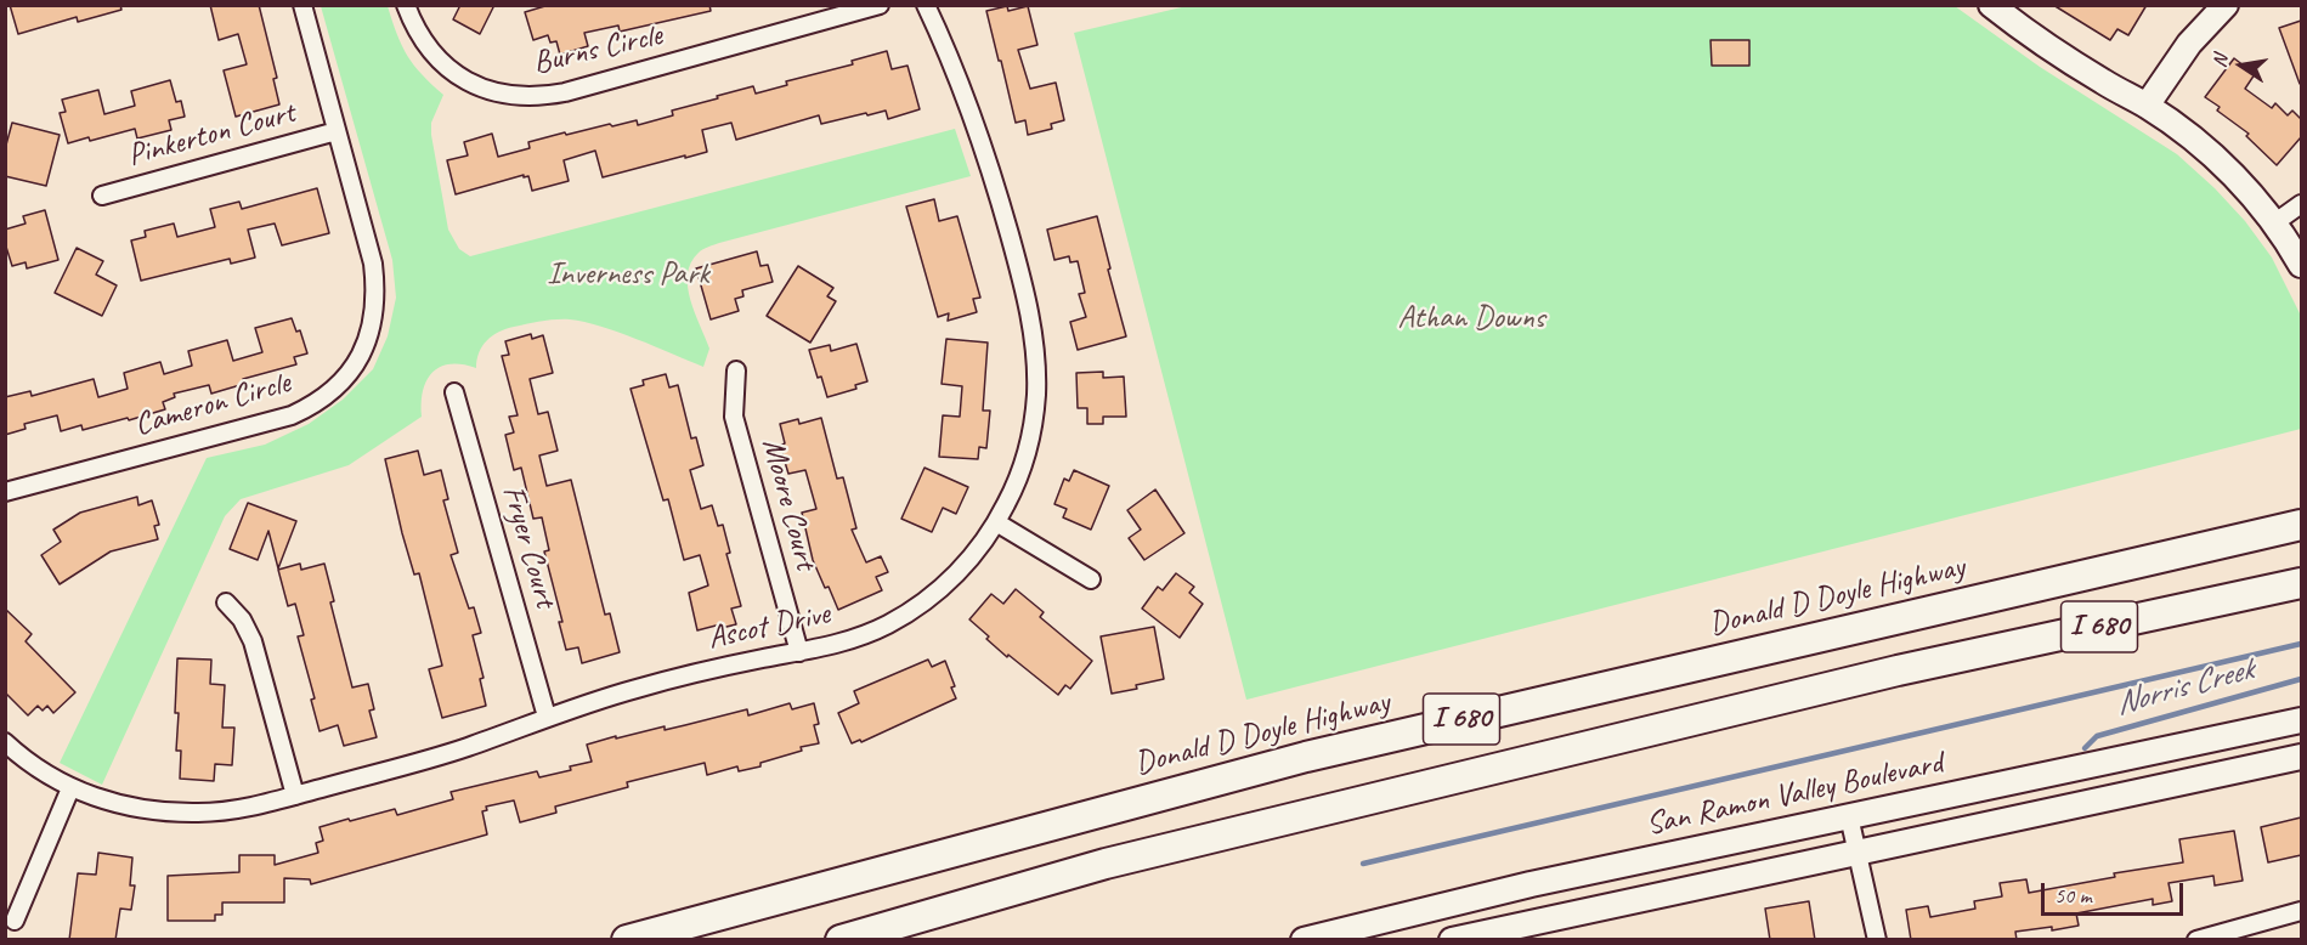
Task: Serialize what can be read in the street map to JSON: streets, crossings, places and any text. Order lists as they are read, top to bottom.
{
  "streets": {
    "highway": ["Donald D Doyle Highway", "I 680"],
    "main road": ["San Ramon Valley Boulevard"],
    "street": [
      "Burns Circle",
      "Pinkerton Court",
      "Cameron Circle",
      "Moore Court",
      "Fryer Court",
      "Ascot Drive"
    ]
  },
  "crossings": [
    ["Pinkerton Court", "Cameron Circle"],
    ["Moore Court", "Ascot Drive"],
    ["Fryer Court", "Ascot Drive"]
  ],
  "water": ["Norris Creek"],
  "parks": ["Inverness Park", "Athan Downs"],
  "scale_bar": "50 m",
  "north": "left"
}
